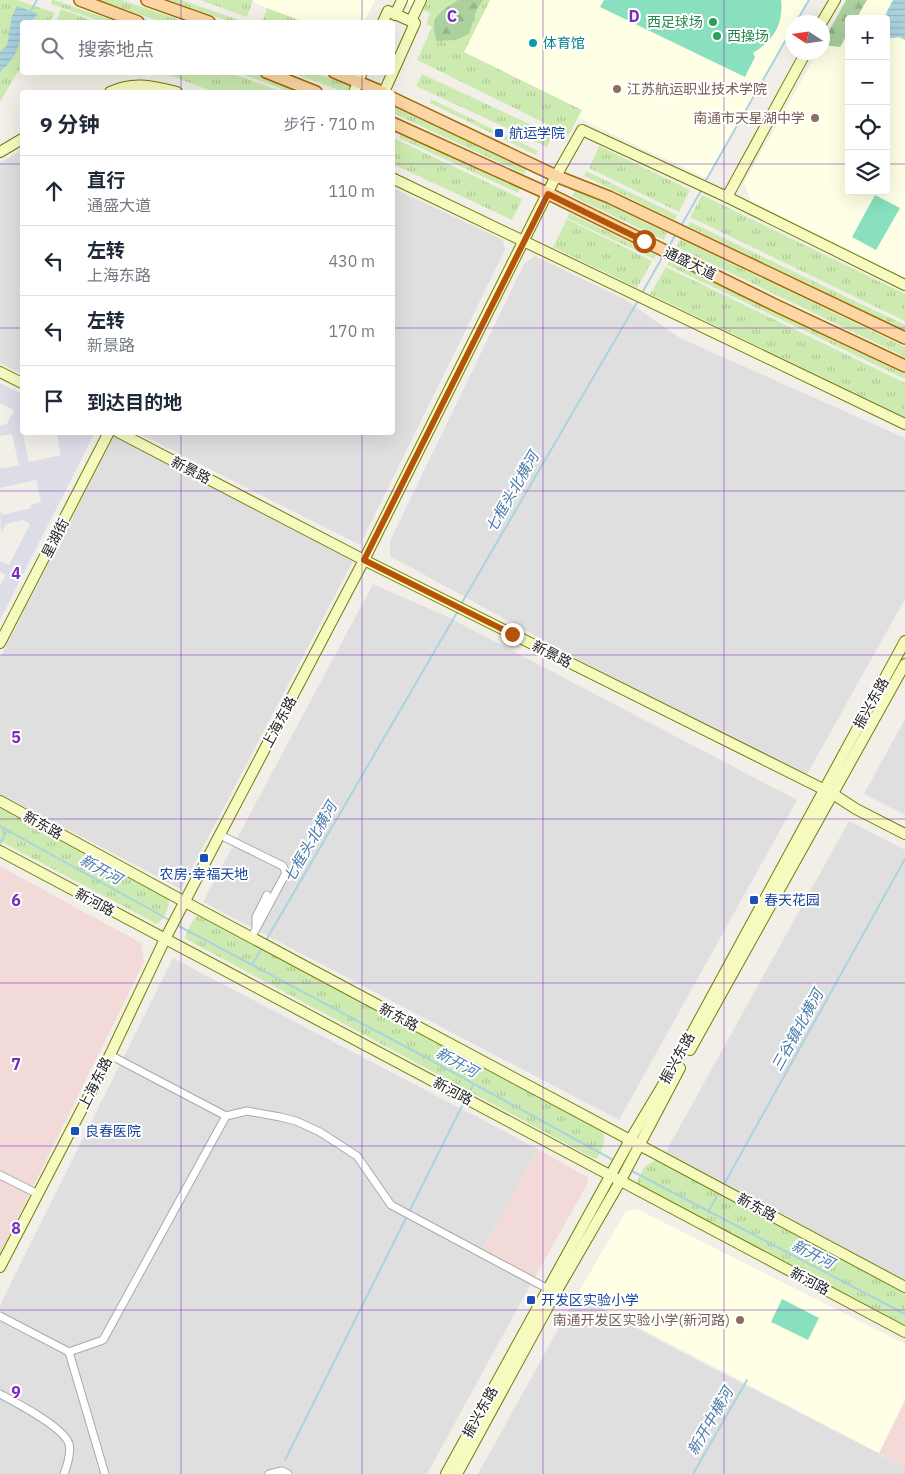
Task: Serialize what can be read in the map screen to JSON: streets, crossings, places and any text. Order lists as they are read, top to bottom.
{
  "streets": {
    "main road": ["通盛大道"],
    "street": [
      "新景路",
      "星湖街",
      "振兴东路",
      "上海东路",
      "新东路",
      "新河路"
    ]
  },
  "crossings": [
    ["通盛大道", "上海东路"],
    ["新景路", "振兴东路"],
    ["新景路", "上海东路"],
    ["振兴东路", "新东路"],
    ["振兴东路", "新河路"],
    ["上海东路", "新东路"],
    ["上海东路", "新河路"]
  ],
  "water": [
    "七框头北横河",
    "新开河",
    "三谷镇北横河",
    "新开中横河"
  ],
  "places": {
    "other": [
      "西足球场",
      "西操场",
      "体育馆",
      "江苏航运职业技术学院",
      "南通市天星湖中学",
      "南通开发区实验小学(新河路)"
    ],
    "transit": [
      "航运学院",
      "农房·幸福天地",
      "春天花园",
      "良春医院",
      "开发区实验小学"
    ]
  },
  "north": "left",
  "page": {
    "map_buttons": ["+", "−"],
    "search": "搜索地点",
    "heading": ["9 分钟", "步行 · 710 m"],
    "list": [
      ["直行", "通盛大道", "110 m"],
      ["左转", "上海东路", "430 m"],
      ["左转", "新景路", "170 m"],
      "到达目的地"
    ]
  },
  "grid": {
    "columns": ["C", "D"],
    "rows": [
      "4",
      "5",
      "6",
      "7",
      "8",
      "9"
    ]
  }
}
